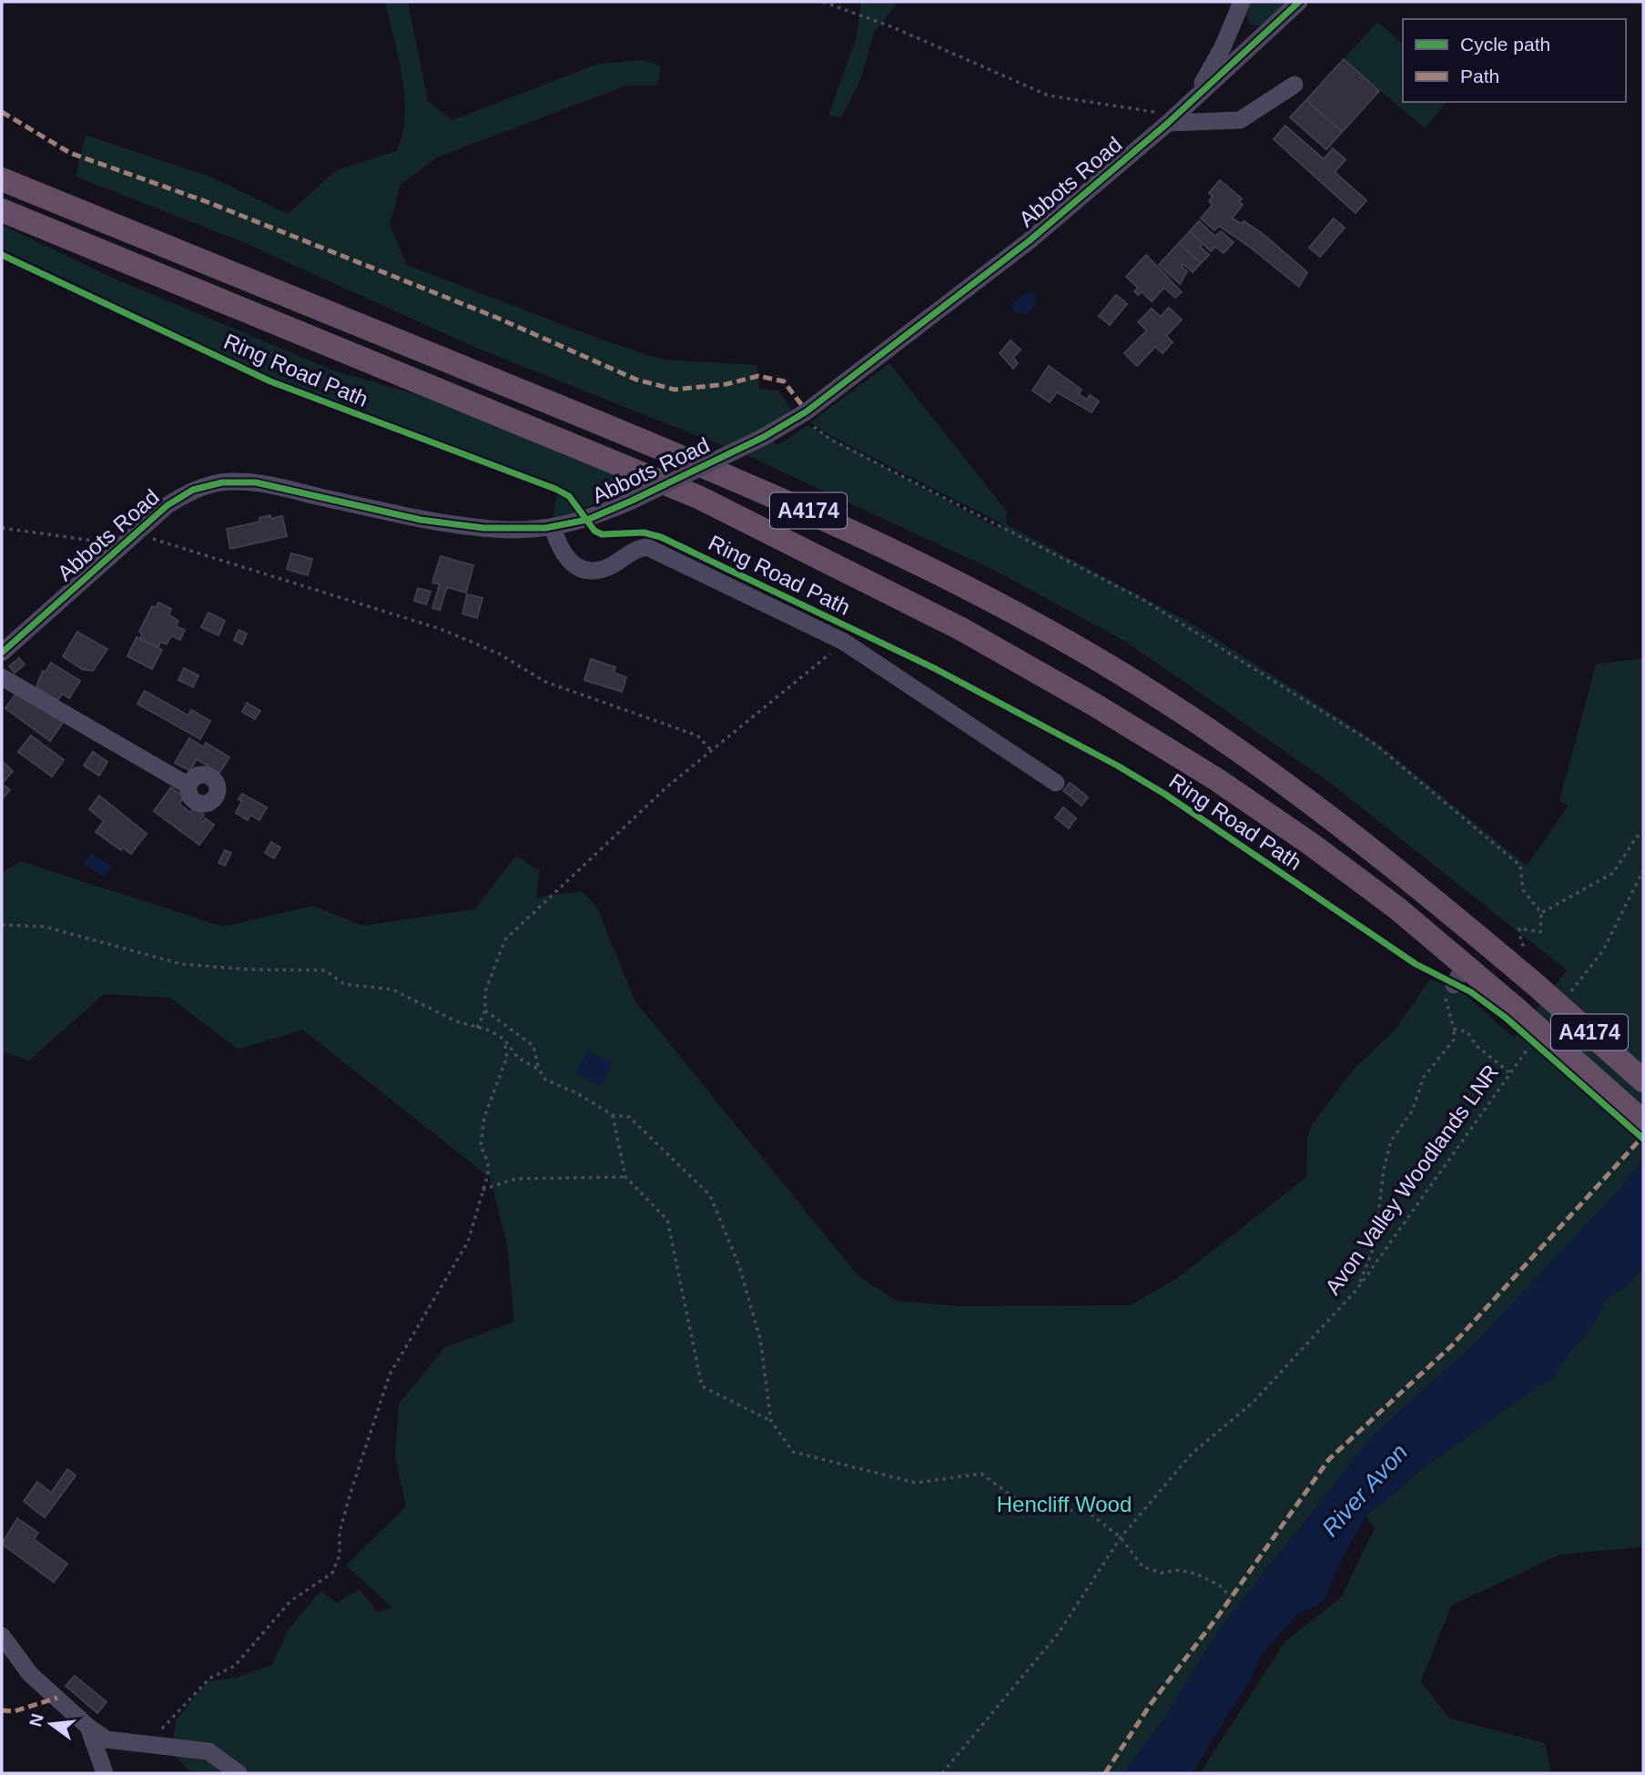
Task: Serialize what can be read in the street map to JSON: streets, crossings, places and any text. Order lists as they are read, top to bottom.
{
  "streets": {
    "highway": ["A4174"],
    "street": ["Abbots Road"],
    "path": ["Avon Valley Woodlands LNR"],
    "cycle path": ["Ring Road Path"]
  },
  "water": ["River Avon"],
  "parks": ["Hencliff Wood"],
  "legend": ["Cycle path", "Path"],
  "north": "left"
}
